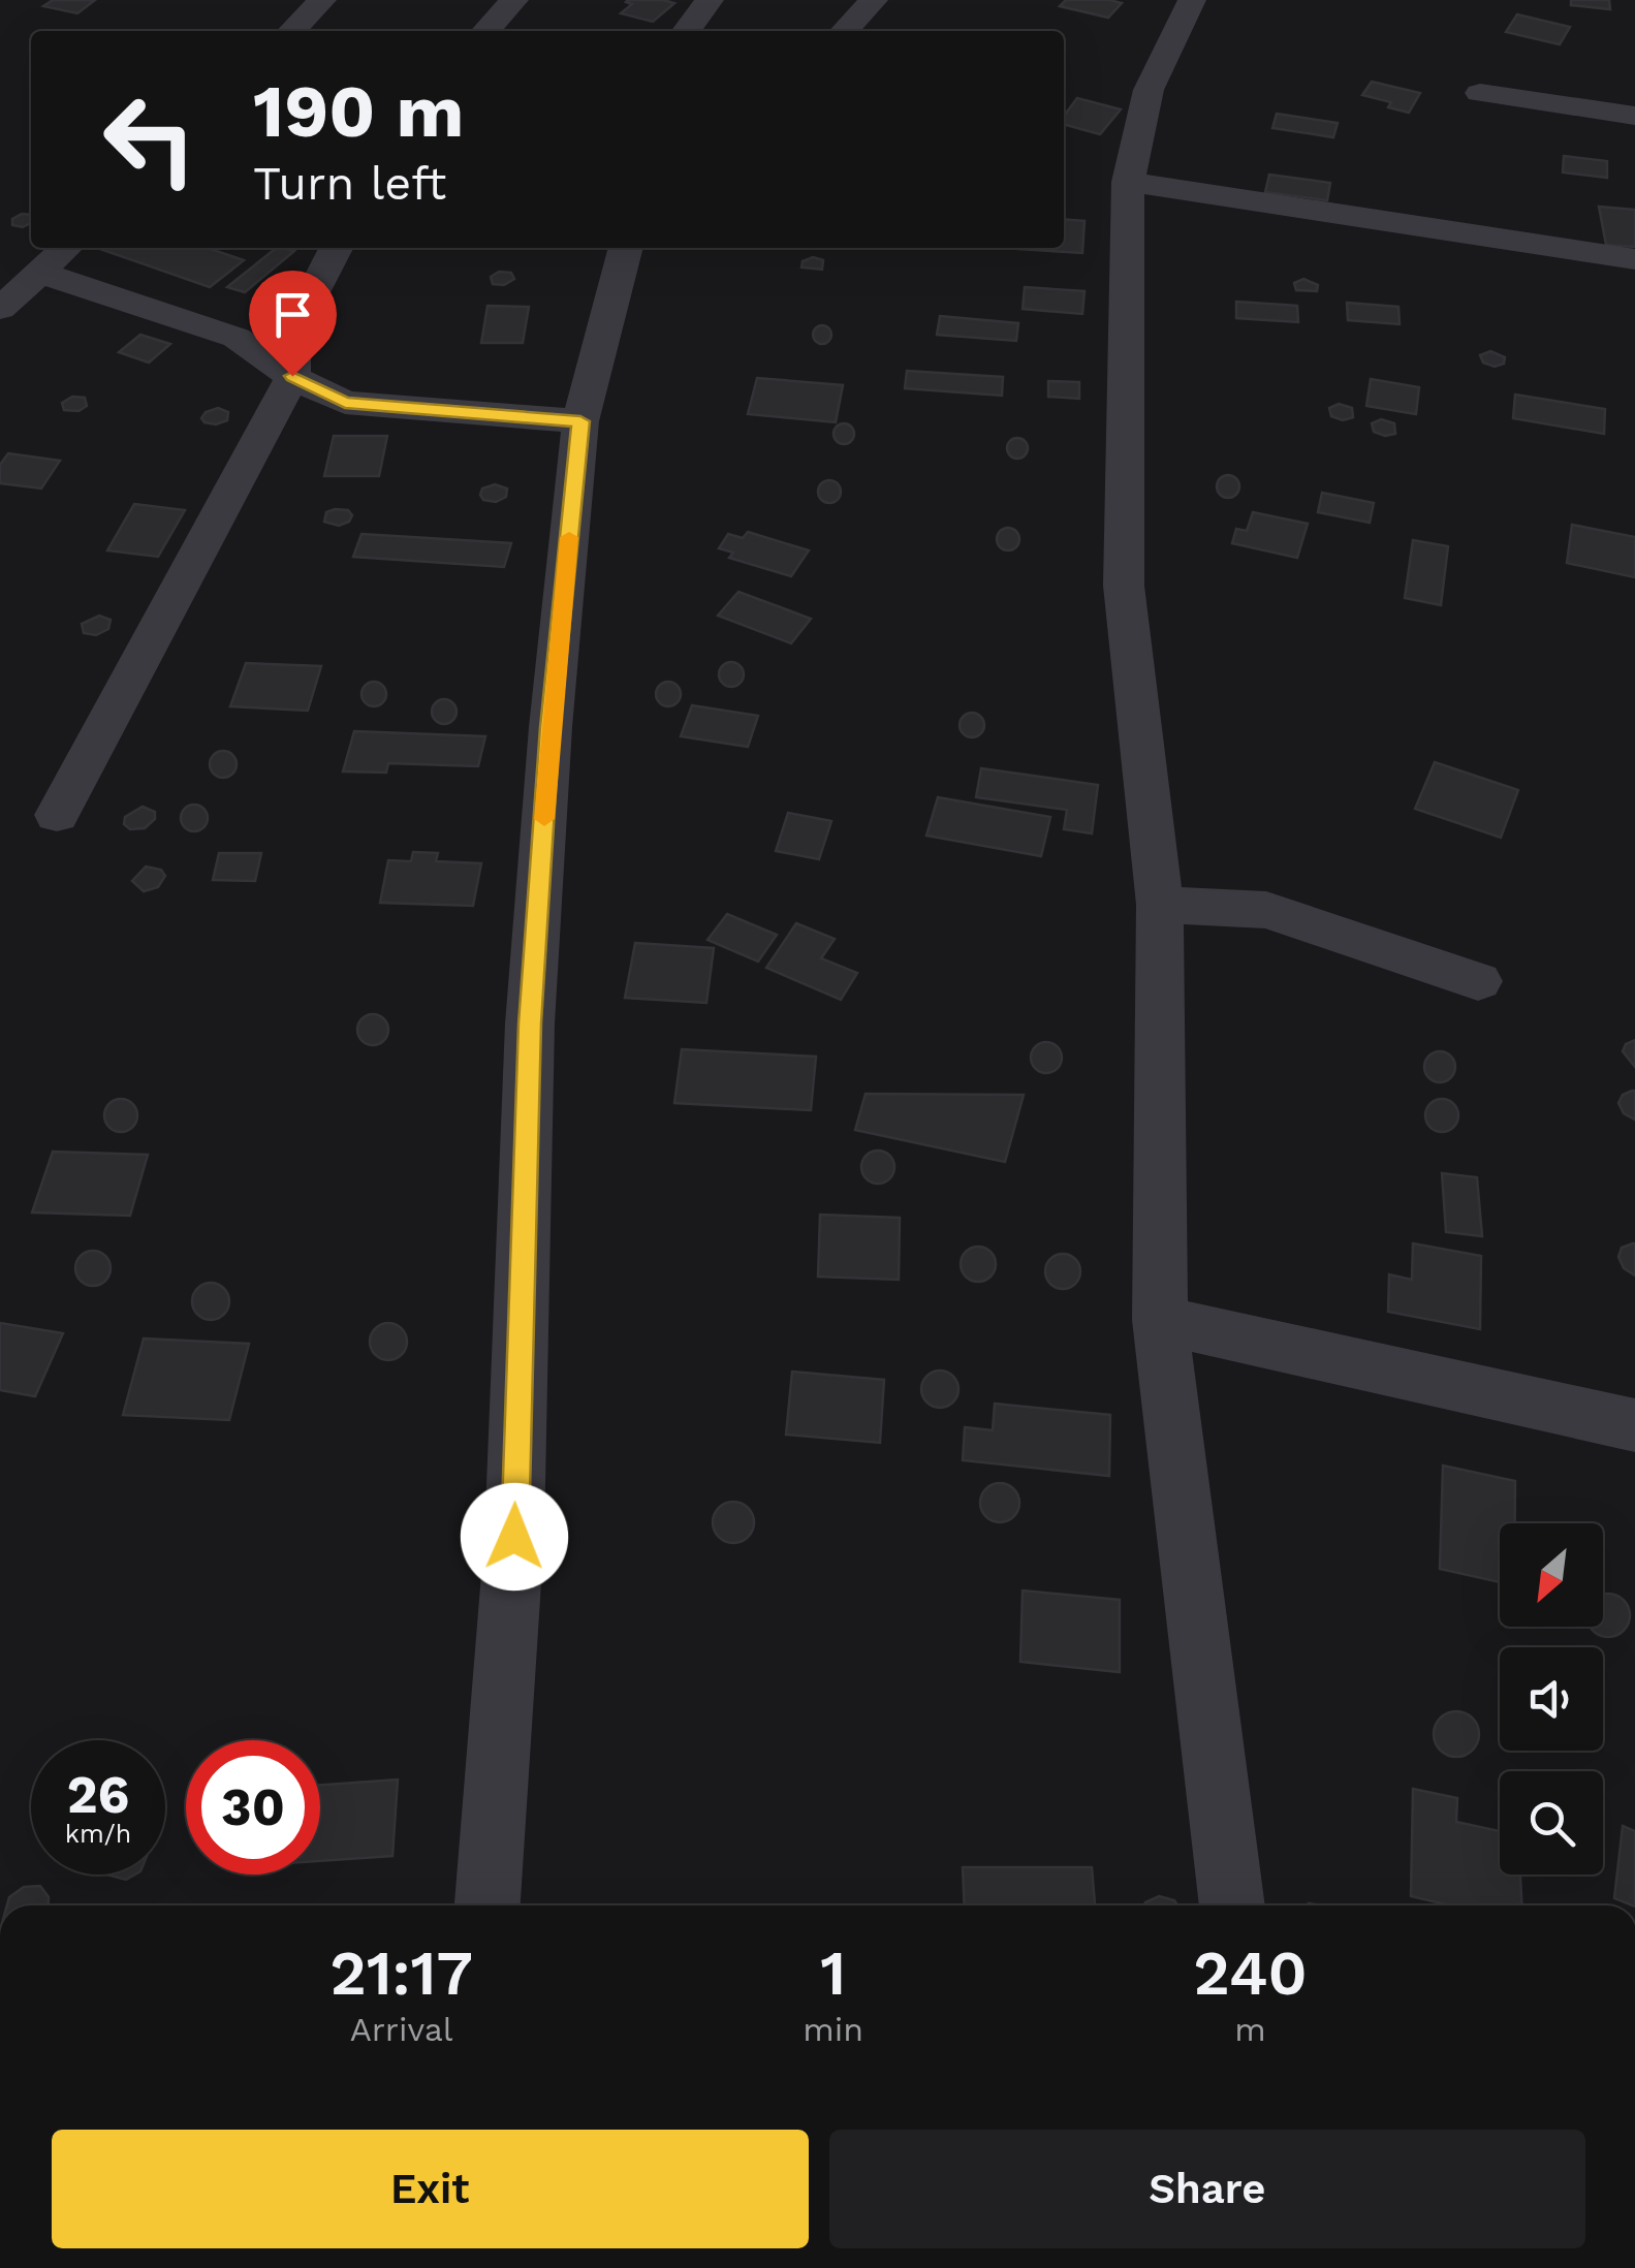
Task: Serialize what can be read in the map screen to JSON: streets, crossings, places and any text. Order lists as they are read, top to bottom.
{
  "north": "bottom left",
  "page": {
    "turn": ["190 m", "Turn left"],
    "speed": "26 km/h",
    "limit": "30",
    "eta": [
      "21:17",
      "Arrival",
      "1",
      "min",
      "240",
      "m"
    ],
    "buttons": ["Exit", "Share"]
  }
}
